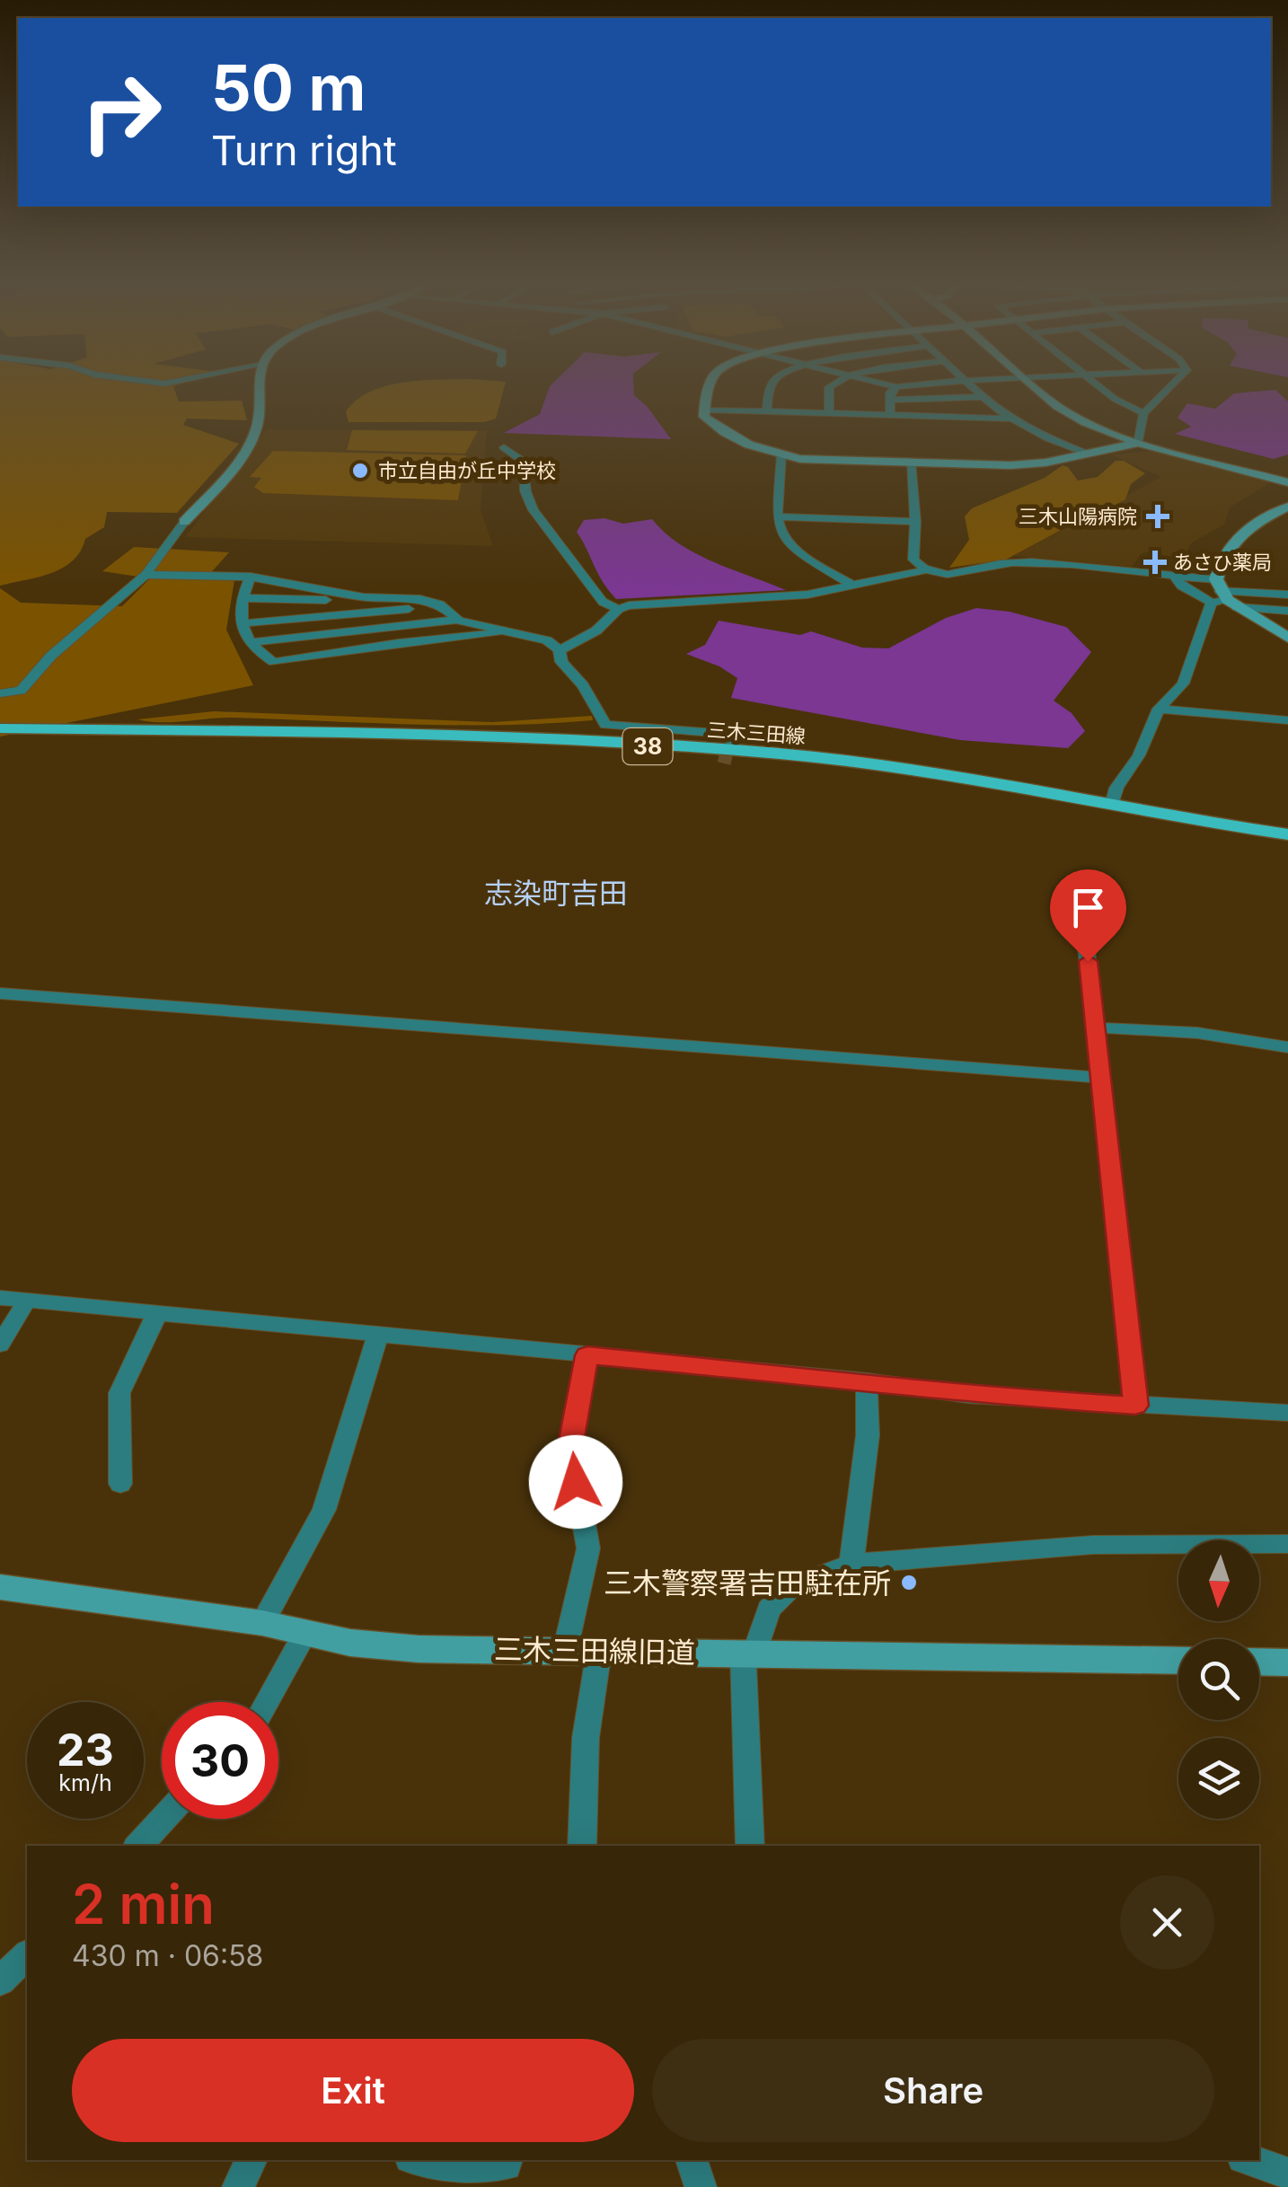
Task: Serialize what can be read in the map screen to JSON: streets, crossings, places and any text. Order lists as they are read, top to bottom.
{
  "streets": {
    "main road": ["三木三田線", "38"],
    "street": ["三木三田線旧道"]
  },
  "districts": ["志染町吉田"],
  "places": {
    "other": ["市立自由が丘中学校", "三木警察署吉田駐在所"],
    "health": ["三木山陽病院", "あさひ薬局"]
  },
  "north": "bottom",
  "page": {
    "turn": ["50 m", "Turn right"],
    "speed": "23 km/h",
    "limit": "30",
    "heading": ["2 min", "430 m · 06:58"],
    "buttons": ["Exit", "Share"]
  }
}
